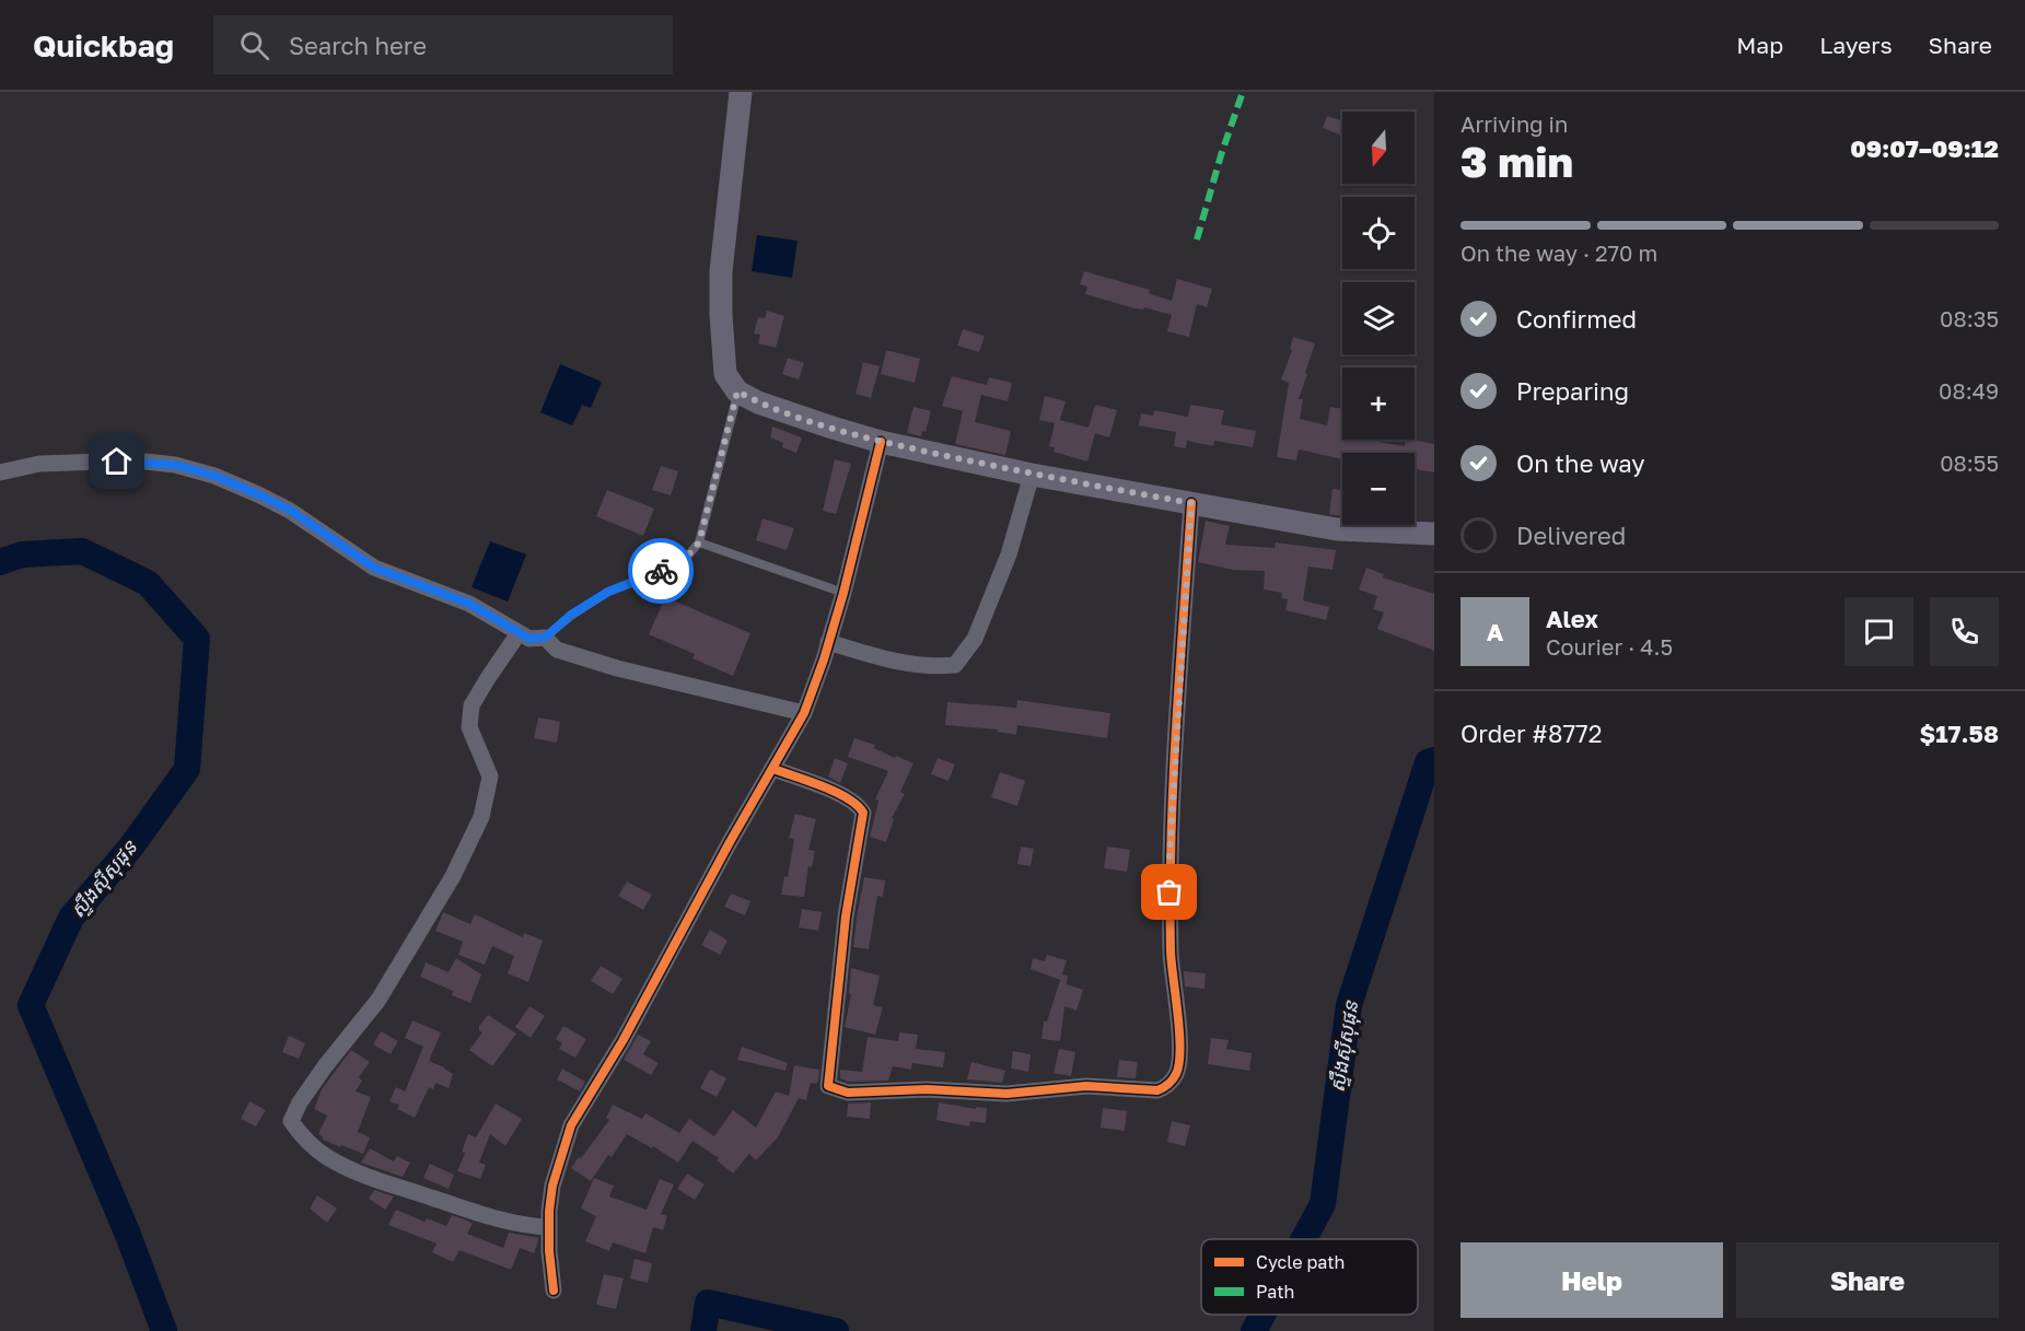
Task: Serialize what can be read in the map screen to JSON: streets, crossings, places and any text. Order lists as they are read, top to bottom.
{
  "water": ["ស្ទឹងស៊ីសុផុន"],
  "legend": ["Cycle path", "Path"],
  "north": "bottom",
  "page": {
    "header": "Quickbag",
    "search": "Search here",
    "nav": ["Map", "Layers", "Share"],
    "heading": ["3 min", "Arriving in", "09:07–09:12"],
    "panel": [
      "Alex",
      "Courier · 4.5",
      "Order #8772",
      "$17.58"
    ],
    "map_buttons": ["+", "−"],
    "bar": "On the way · 270 m",
    "list": [
      ["Confirmed", "08:35"],
      ["Preparing", "08:49"],
      ["On the way", "08:55"],
      "Delivered"
    ],
    "round": "A",
    "buttons": ["Help", "Share"]
  }
}
